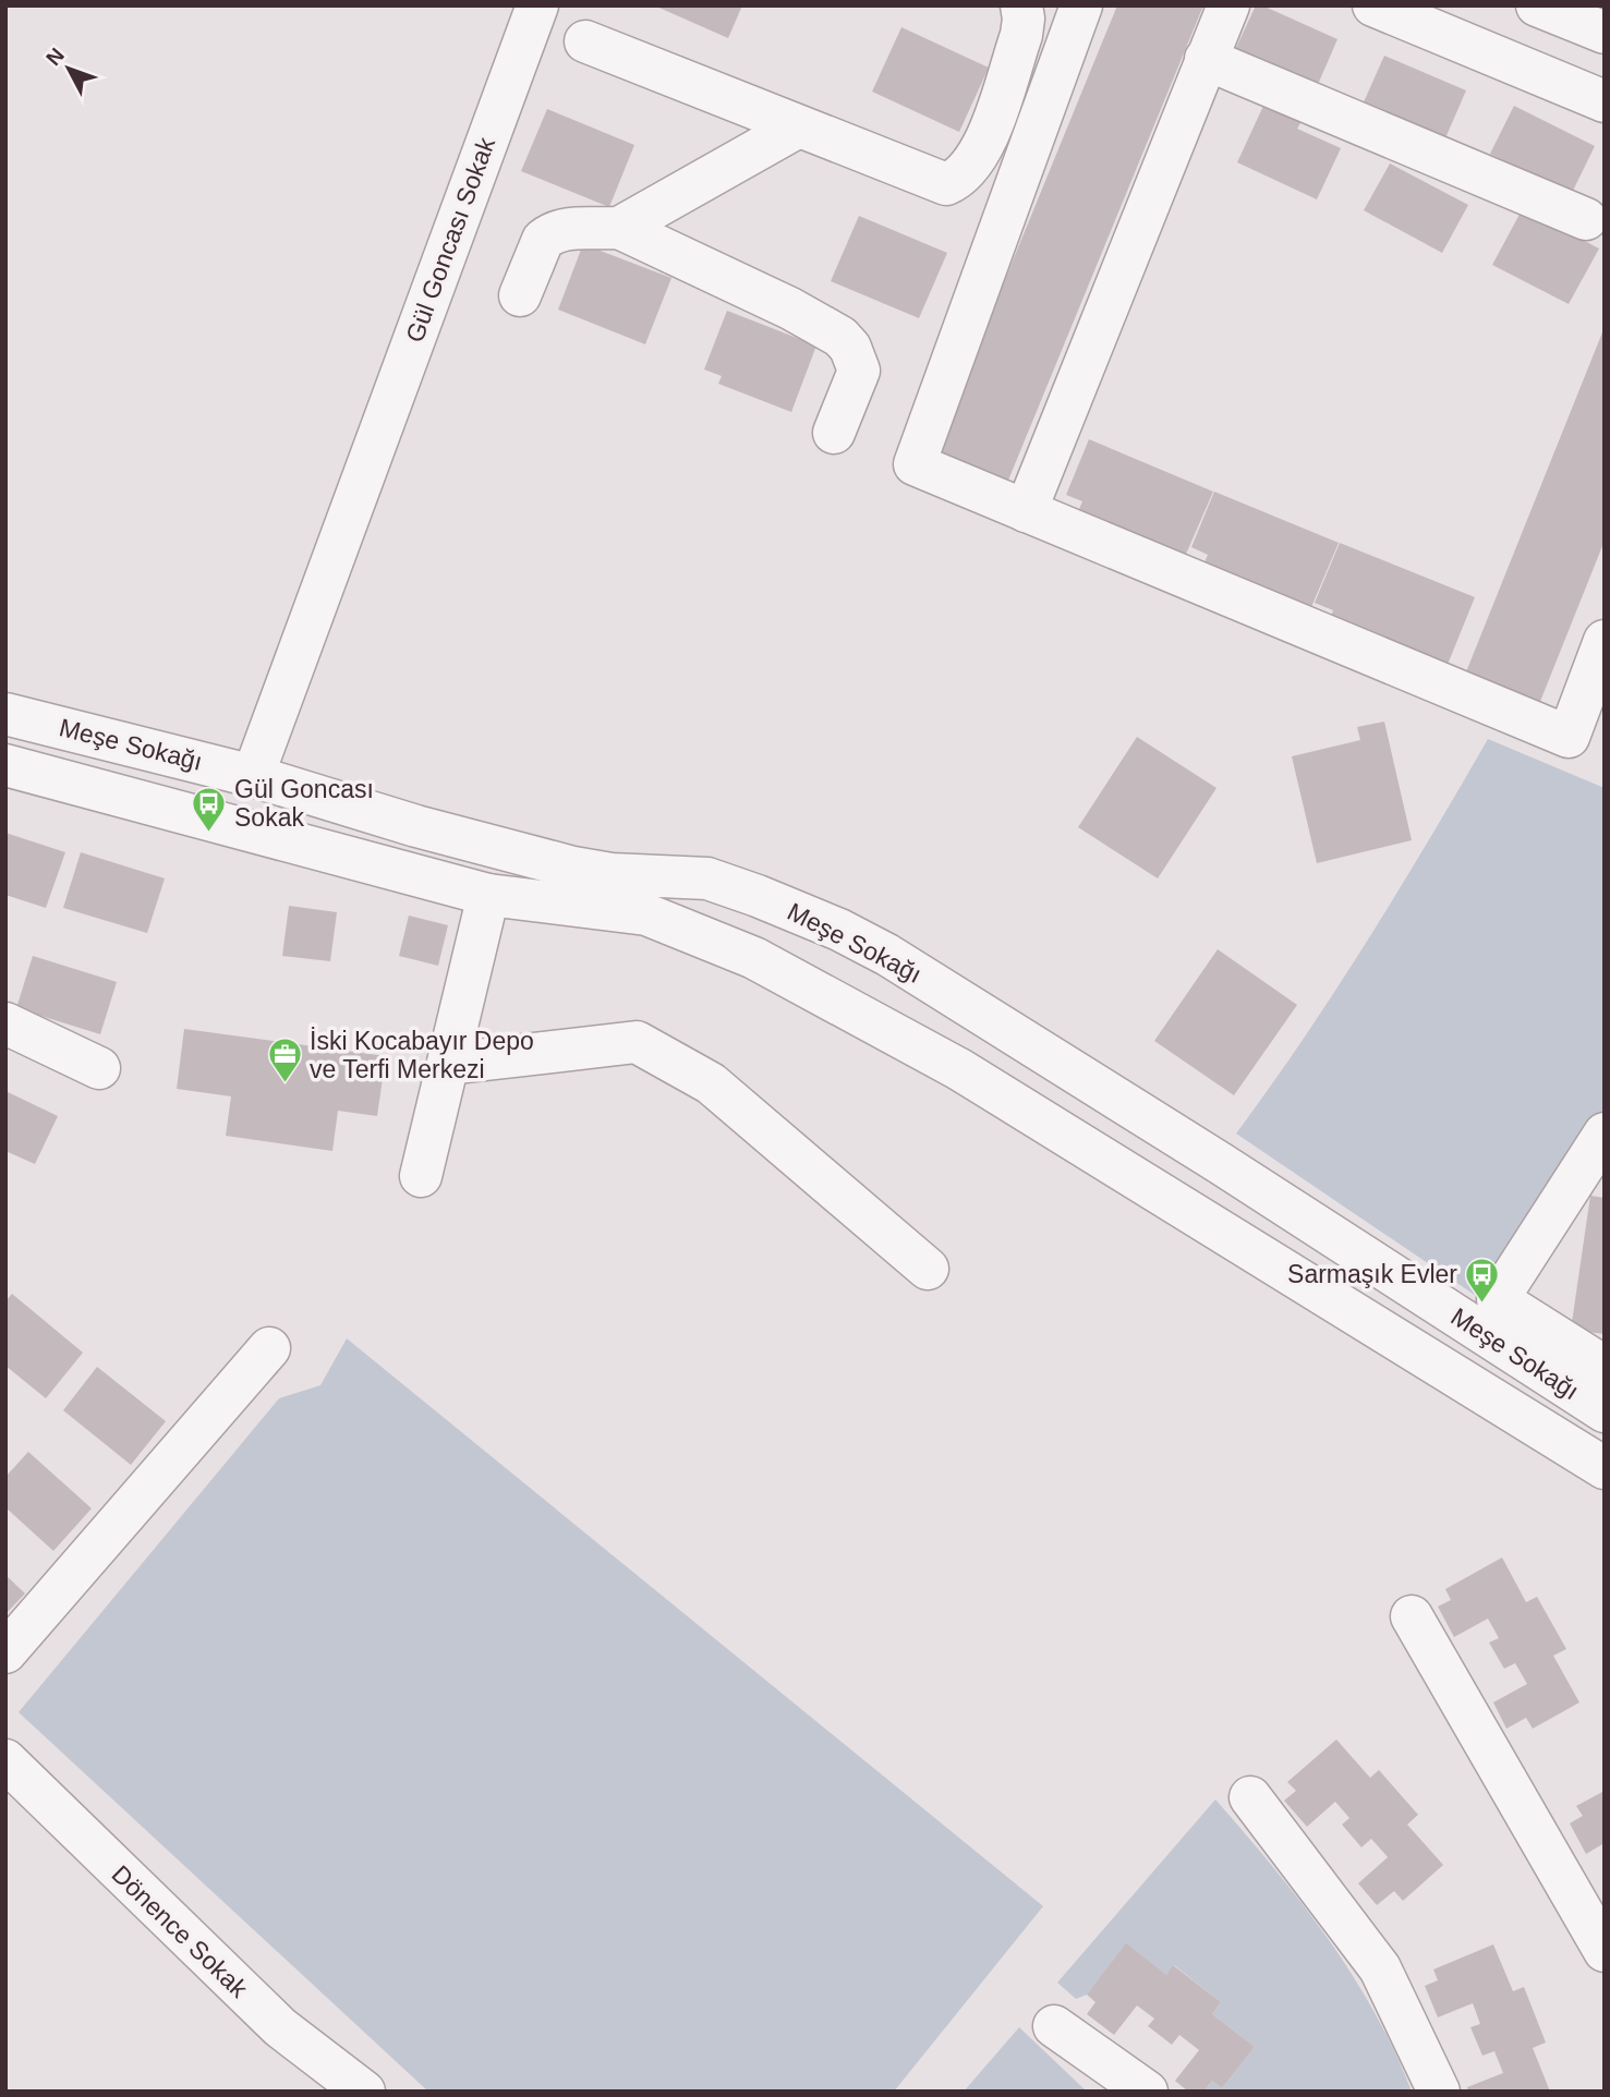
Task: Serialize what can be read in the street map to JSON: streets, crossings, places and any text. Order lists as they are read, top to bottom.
{
  "streets": {
    "street": ["Gül Goncası Sokak", "Meşe Sokağı", "Dönence Sokak"]
  },
  "crossings": [
    ["Gül Goncası Sokak", "Meşe Sokağı"]
  ],
  "places": {
    "bus stop": ["Gül Goncası Sokak", "Sarmaşık Evler"],
    "office": ["İski Kocabayır Depo ve Terfi Merkezi"]
  },
  "north": "top left"
}
